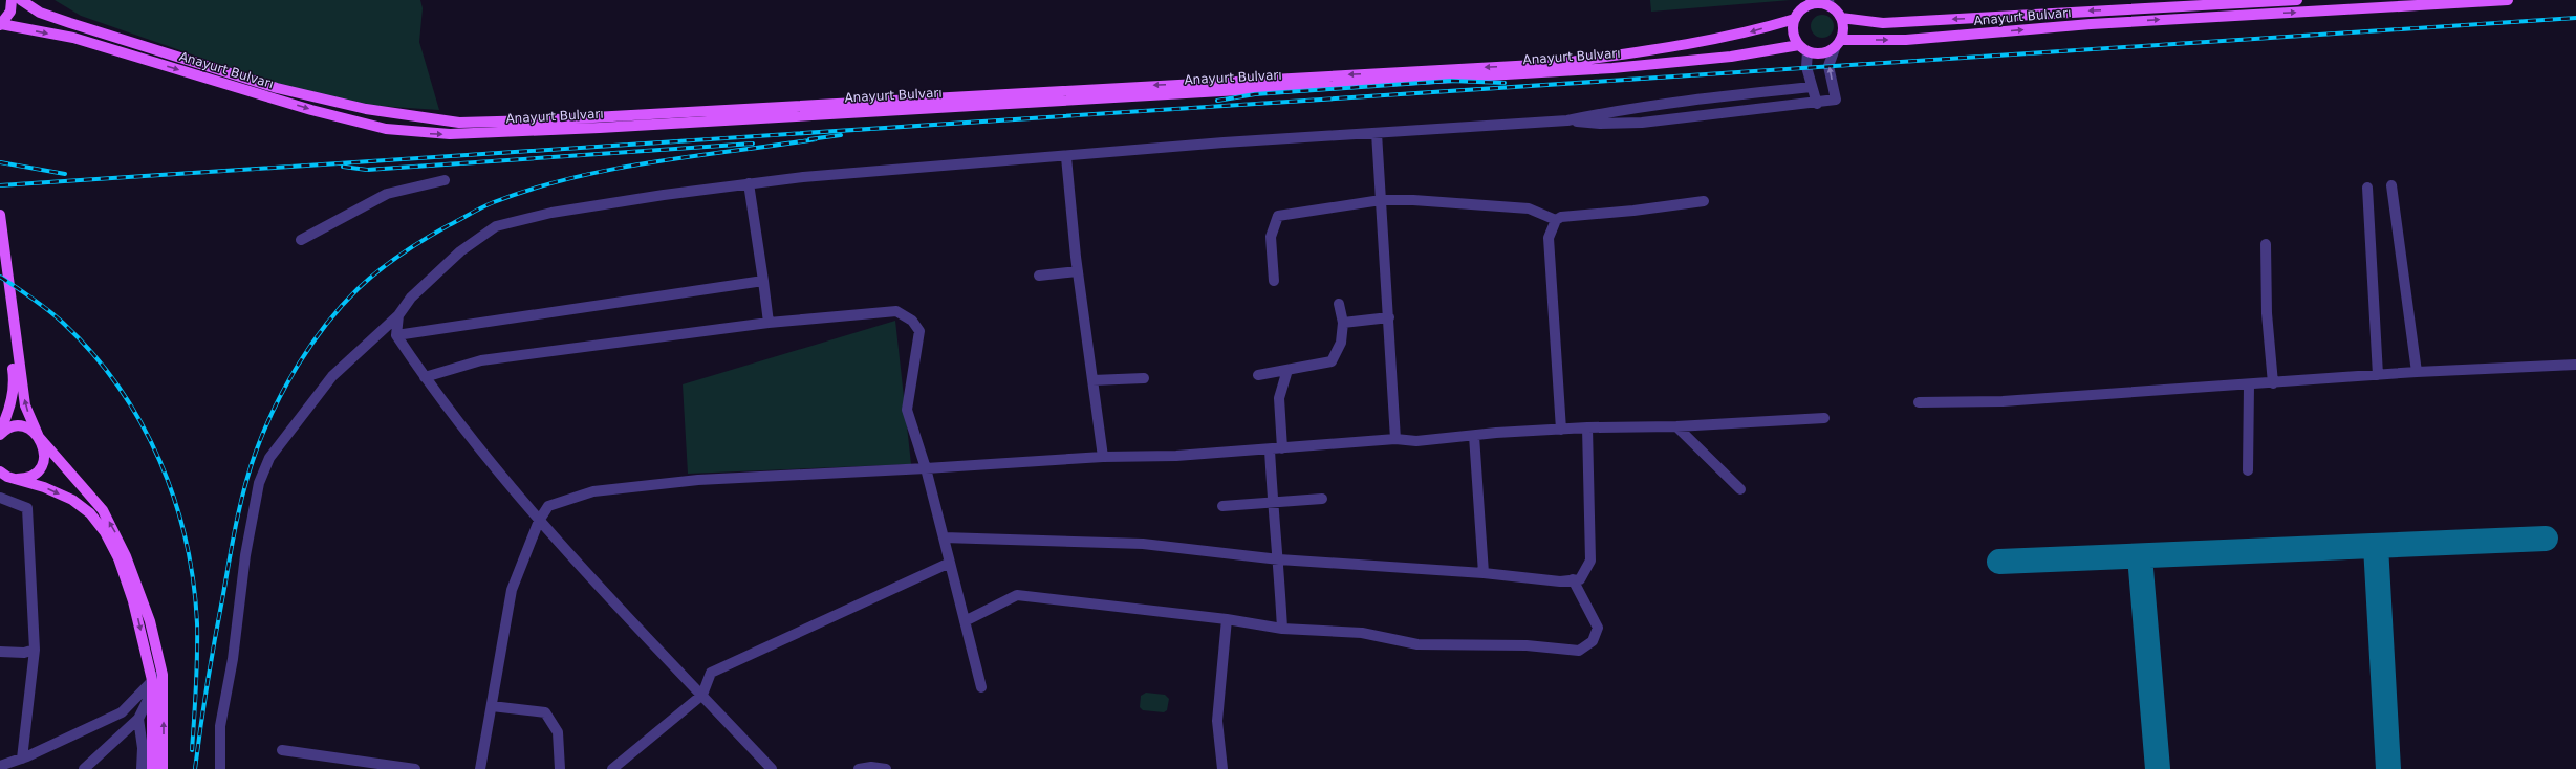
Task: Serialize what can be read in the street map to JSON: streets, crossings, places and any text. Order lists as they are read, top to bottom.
{
  "streets": {
    "main road": ["Anayurt Bulvarı"]
  }
}
